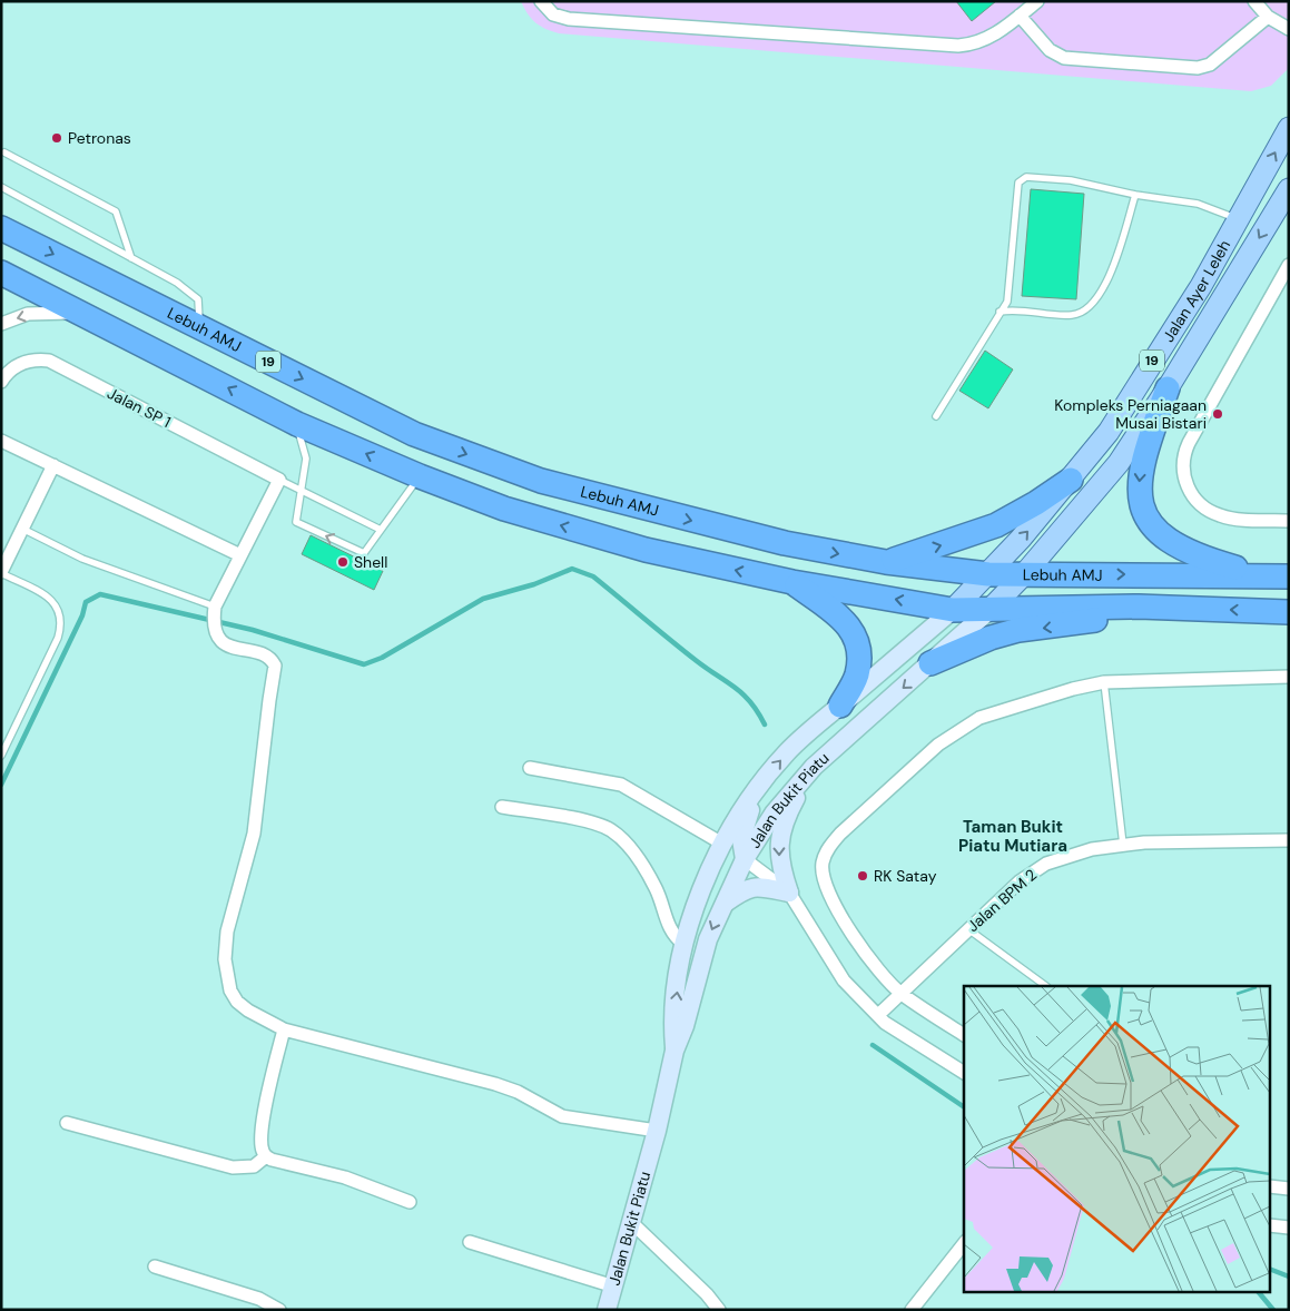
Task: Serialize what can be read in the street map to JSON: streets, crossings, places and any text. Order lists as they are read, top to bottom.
{
  "streets": {
    "highway": ["Lebuh AMJ", "19"],
    "main road": ["Jalan Ayer Leleh", "Jalan Bukit Piatu"],
    "street": ["Jalan SP 1", "Jalan BPM 2"]
  },
  "crossings": [
    ["Jalan Ayer Leleh", "Lebuh AMJ"],
    ["Jalan Ayer Leleh", "Jalan Bukit Piatu"]
  ],
  "districts": ["Taman Bukit Piatu Mutiara"],
  "places": [
    "Petronas",
    "Kompleks Perniagaan Musai Bistari",
    "Shell",
    "RK Satay"
  ]
}
